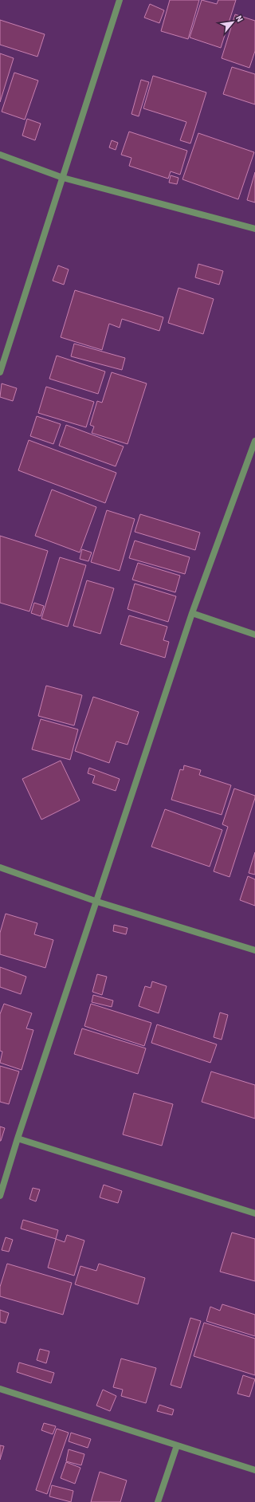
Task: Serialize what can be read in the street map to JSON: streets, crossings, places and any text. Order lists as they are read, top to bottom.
{
  "north": "top right"
}
